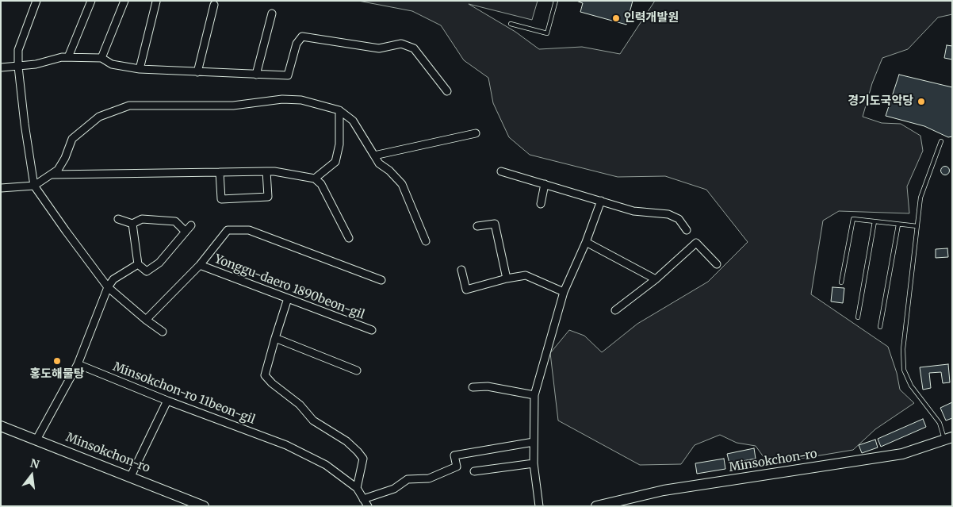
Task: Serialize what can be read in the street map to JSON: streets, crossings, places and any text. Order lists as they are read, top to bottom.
{
  "streets": {
    "street": ["Yonggu-daero 1890beon-gil", "Minsokchon-ro 11beon-gil", "Minsokchon-ro"]
  },
  "places": ["인력개발원", "경기도국악당", "홍도해물탕"],
  "north": "top"
}
